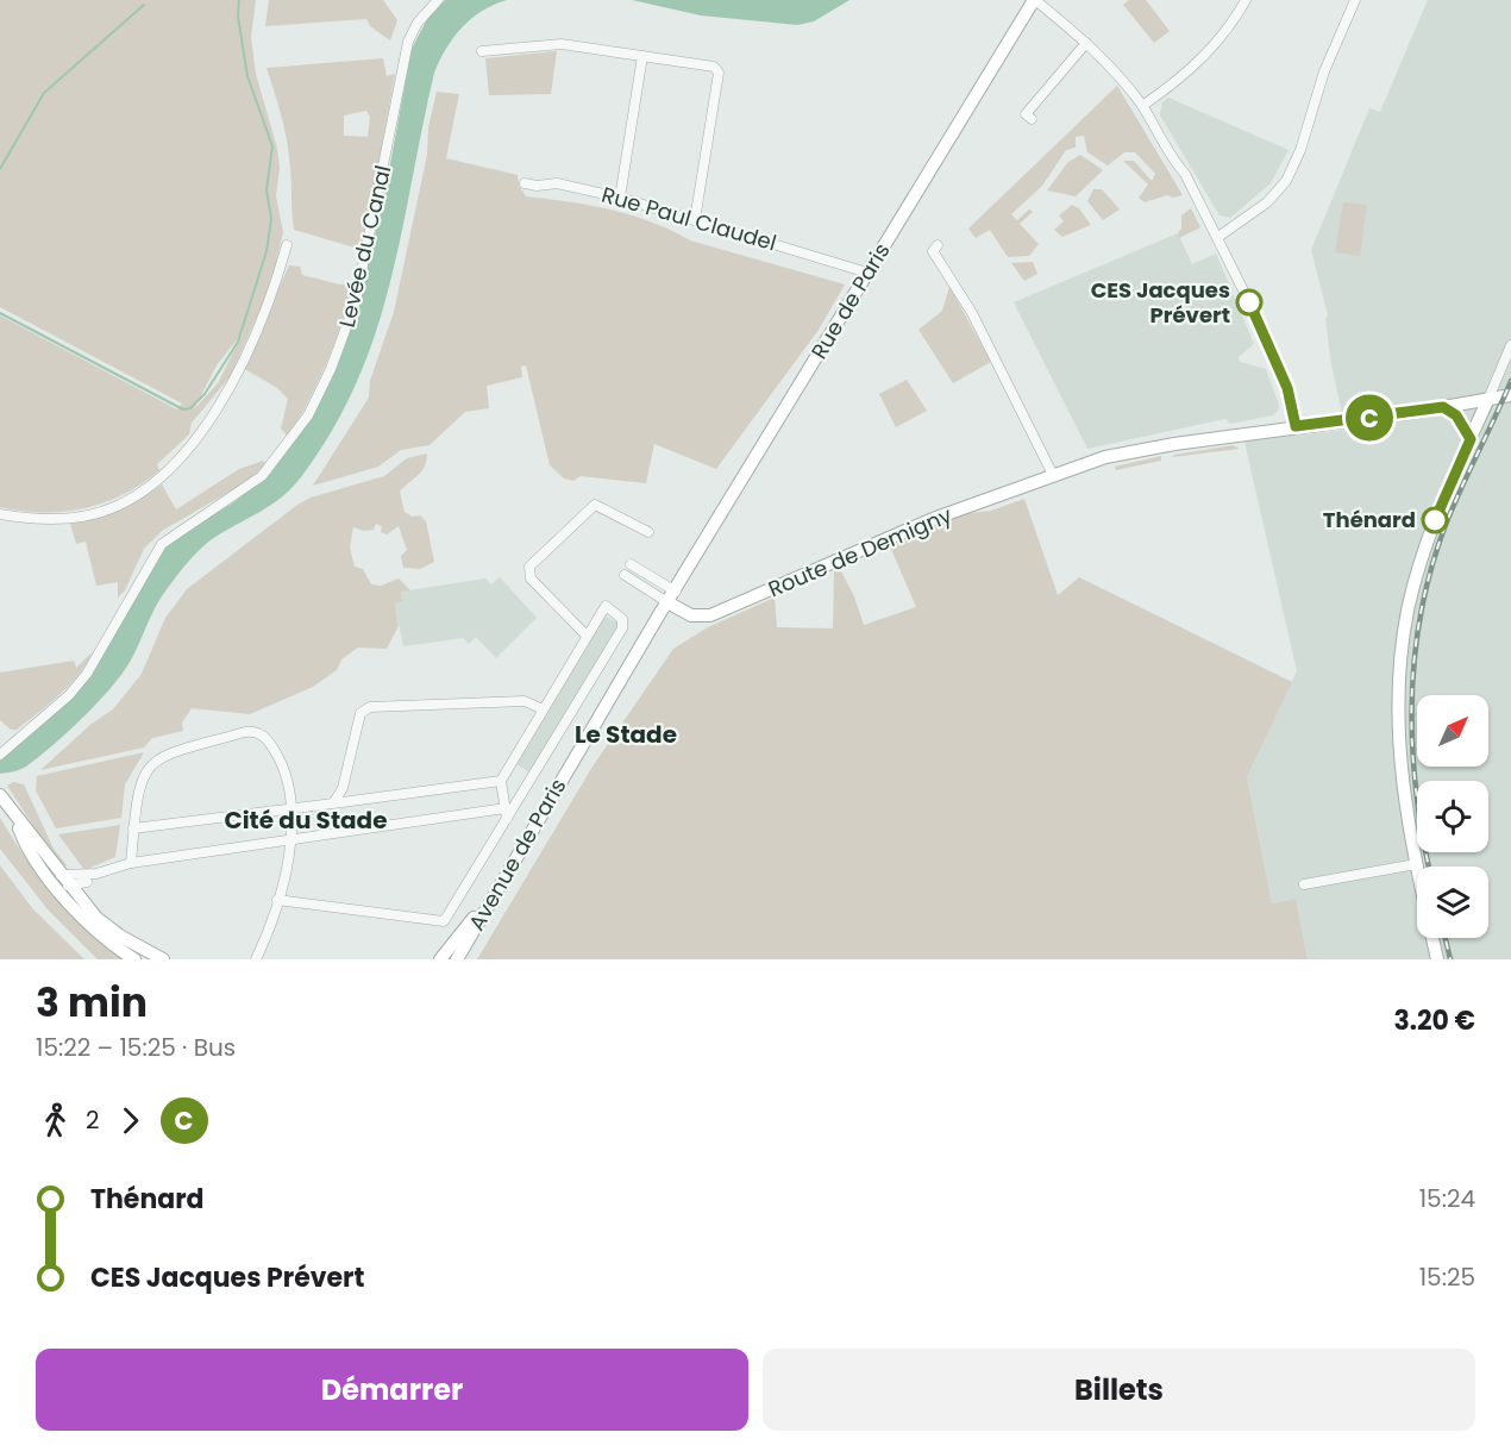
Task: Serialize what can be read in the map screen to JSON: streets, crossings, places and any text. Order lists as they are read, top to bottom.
{
  "streets": {
    "main road": ["Rue de Paris", "Route de Demigny", "Avenue de Paris"],
    "street": ["Rue Paul Claudel", "Levée du Canal"]
  },
  "crossings": [
    ["Rue Paul Claudel", "Rue de Paris"],
    ["Rue de Paris", "Route de Demigny"],
    ["Rue de Paris", "Avenue de Paris"],
    ["Route de Demigny", "Avenue de Paris"]
  ],
  "districts": ["Le Stade", "Cité du Stade"],
  "places": ["CES Jacques Prévert", "Thénard"],
  "lines": ["bus line C"],
  "north": "top right",
  "page": {
    "on_map": "C",
    "heading": ["3 min", "15:22 – 15:25 · Bus", "3.20 €"],
    "legs": ["2", "C"],
    "list": [
      {
        "name": "Thénard",
        "value": "15:24"
      },
      {
        "name": "CES Jacques Prévert",
        "value": "15:25"
      }
    ],
    "buttons": ["Démarrer", "Billets"]
  }
}
